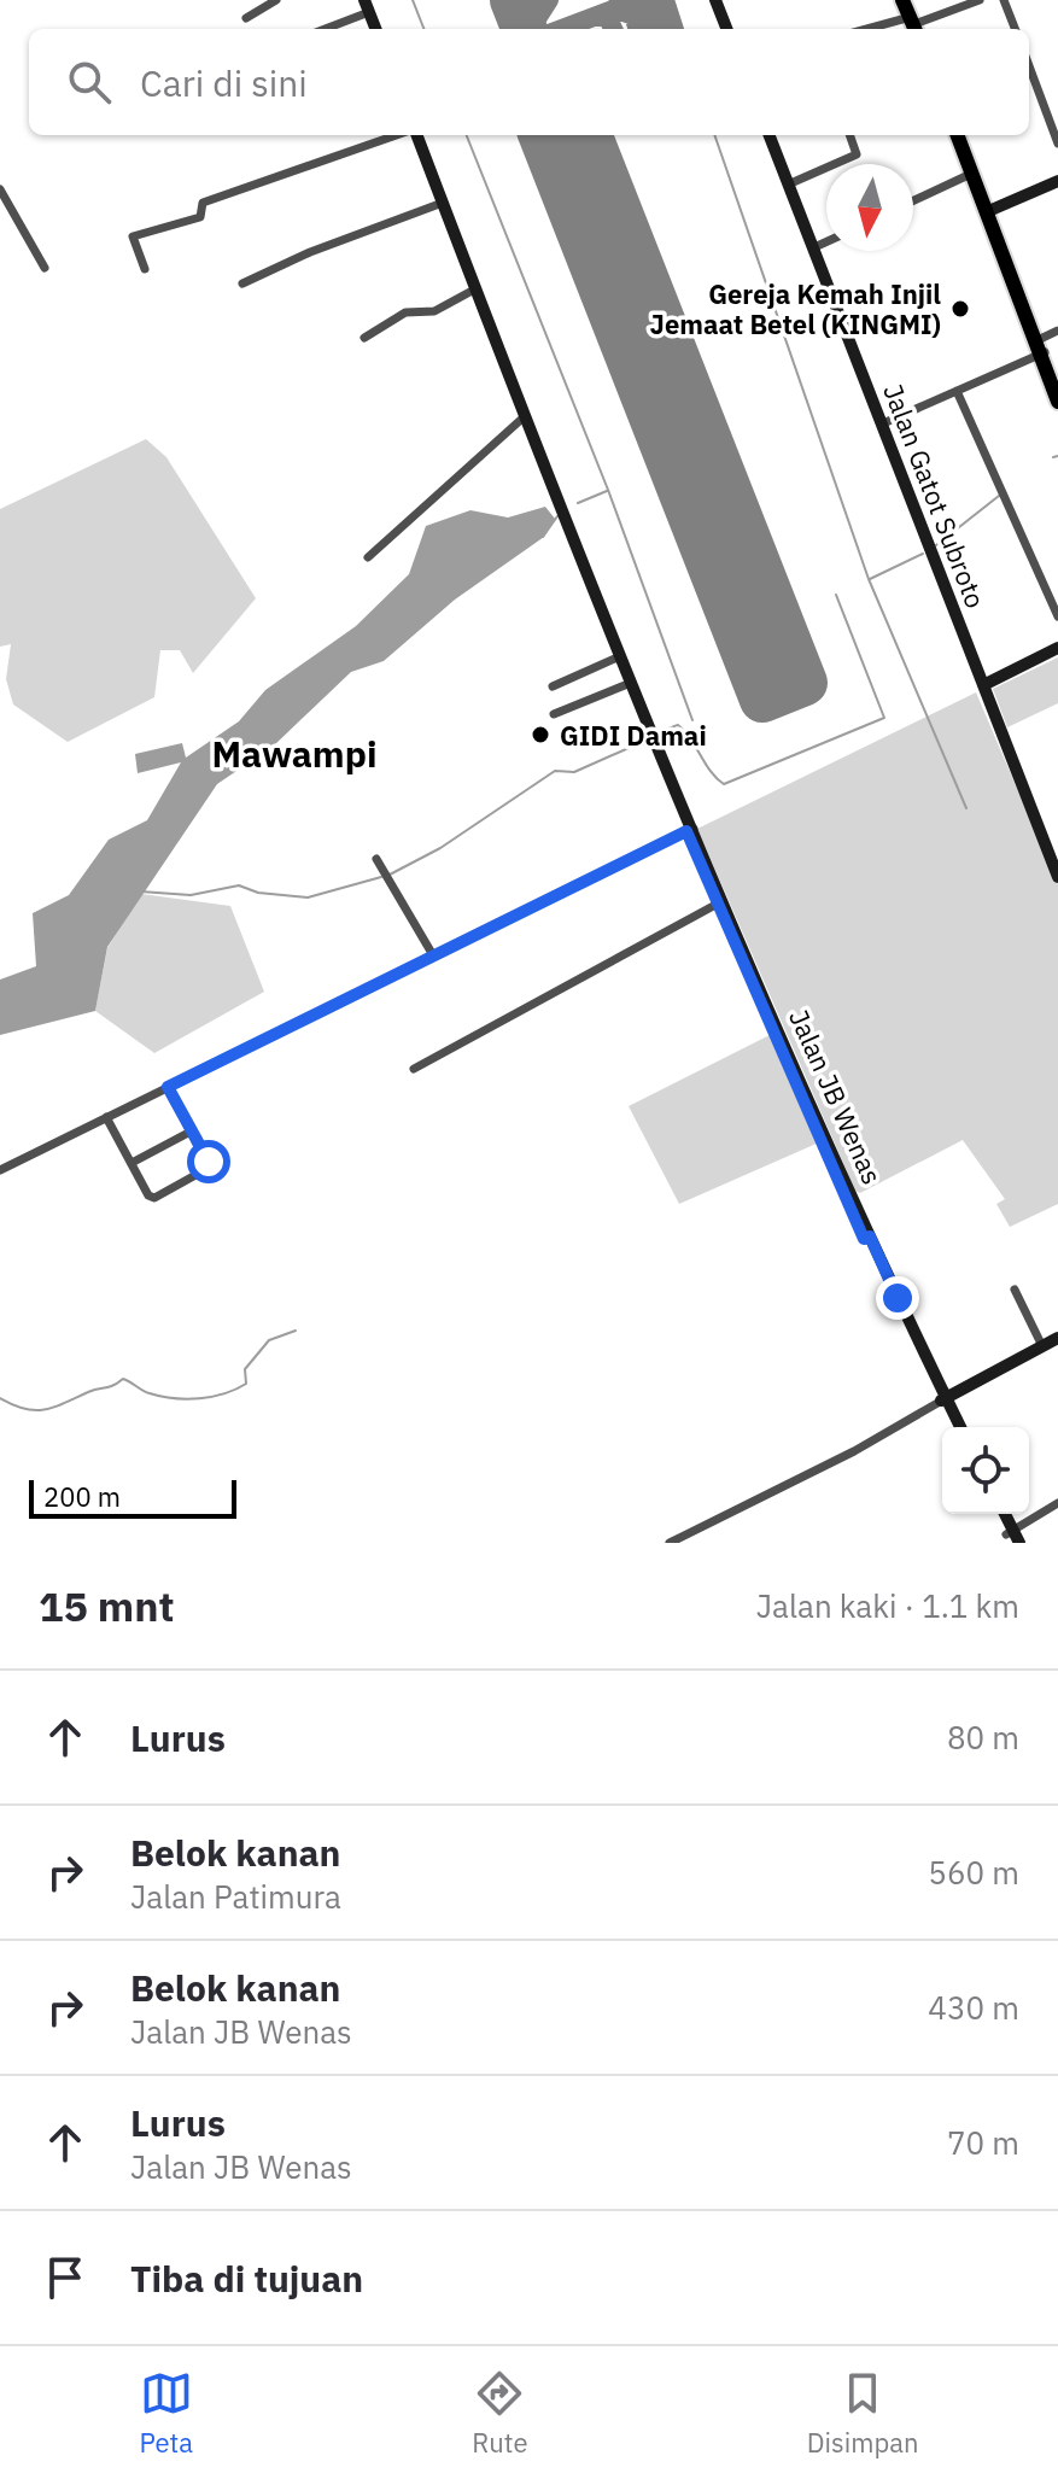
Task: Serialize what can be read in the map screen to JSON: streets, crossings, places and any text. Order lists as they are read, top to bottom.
{
  "streets": {
    "main road": ["Jalan Gatot Subroto", "Jalan JB Wenas"]
  },
  "districts": ["Mawampi"],
  "places": ["Gereja Kemah Injil Jemaat Betel (KINGMI)", "GIDI Damai"],
  "scale_bar": "200 m",
  "north": "bottom",
  "page": {
    "search": "Cari di sini",
    "scale": "200 m",
    "heading": ["15 mnt", "Jalan kaki · 1.1 km"],
    "list": [
      ["Lurus", "80 m"],
      ["Belok kanan", "Jalan Patimura", "560 m"],
      ["Belok kanan", "Jalan JB Wenas", "430 m"],
      ["Lurus", "Jalan JB Wenas", "70 m"],
      "Tiba di tujuan"
    ],
    "nav": ["Peta", "Rute", "Disimpan"]
  }
}
